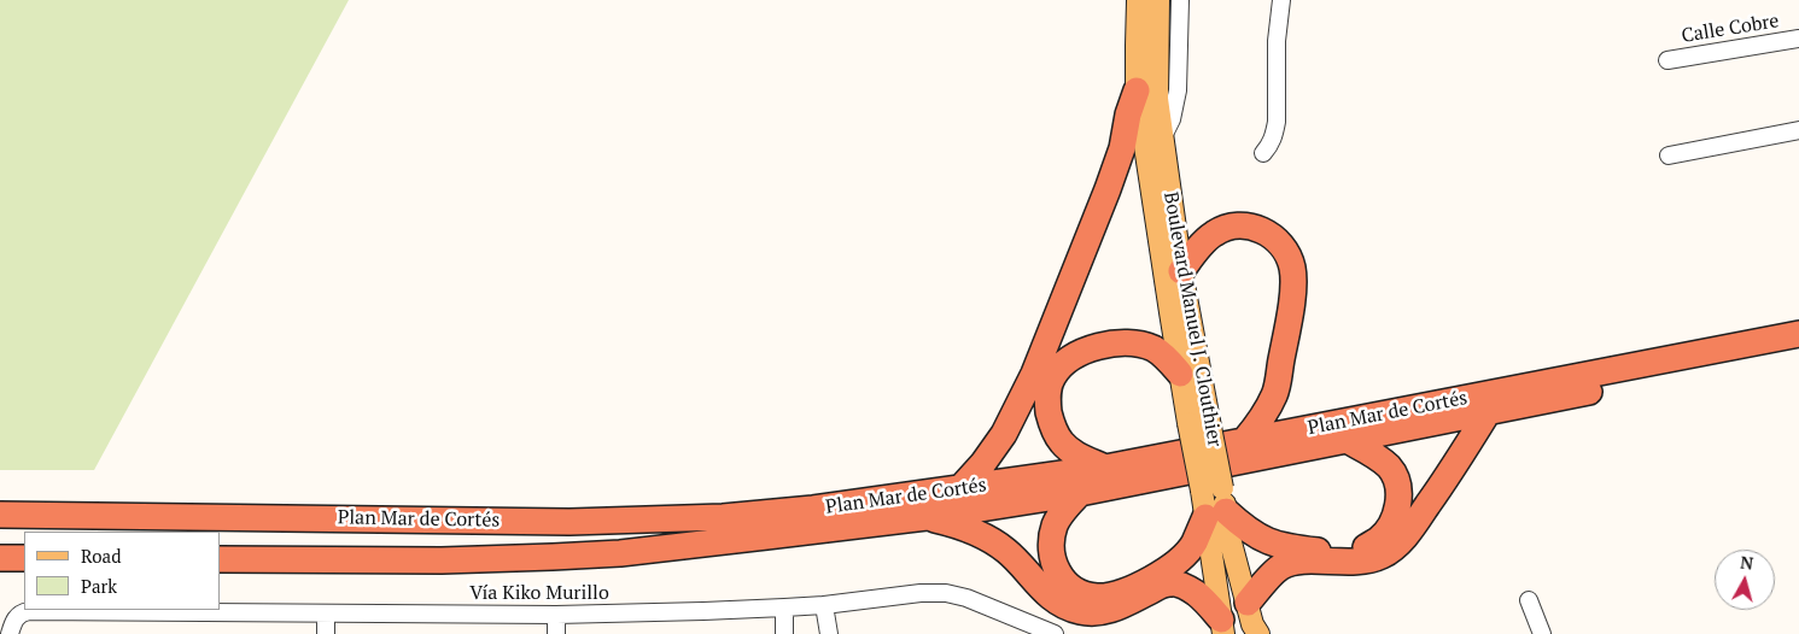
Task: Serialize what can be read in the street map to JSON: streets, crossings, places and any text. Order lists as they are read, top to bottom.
{
  "streets": {
    "highway": ["Plan Mar de Cortés"],
    "main road": ["Boulevard Manuel J. Clouthier"],
    "street": ["Calle Cobre", "Vía Kiko Murillo"]
  },
  "legend": ["Road", "Park"],
  "north": "top"
}
